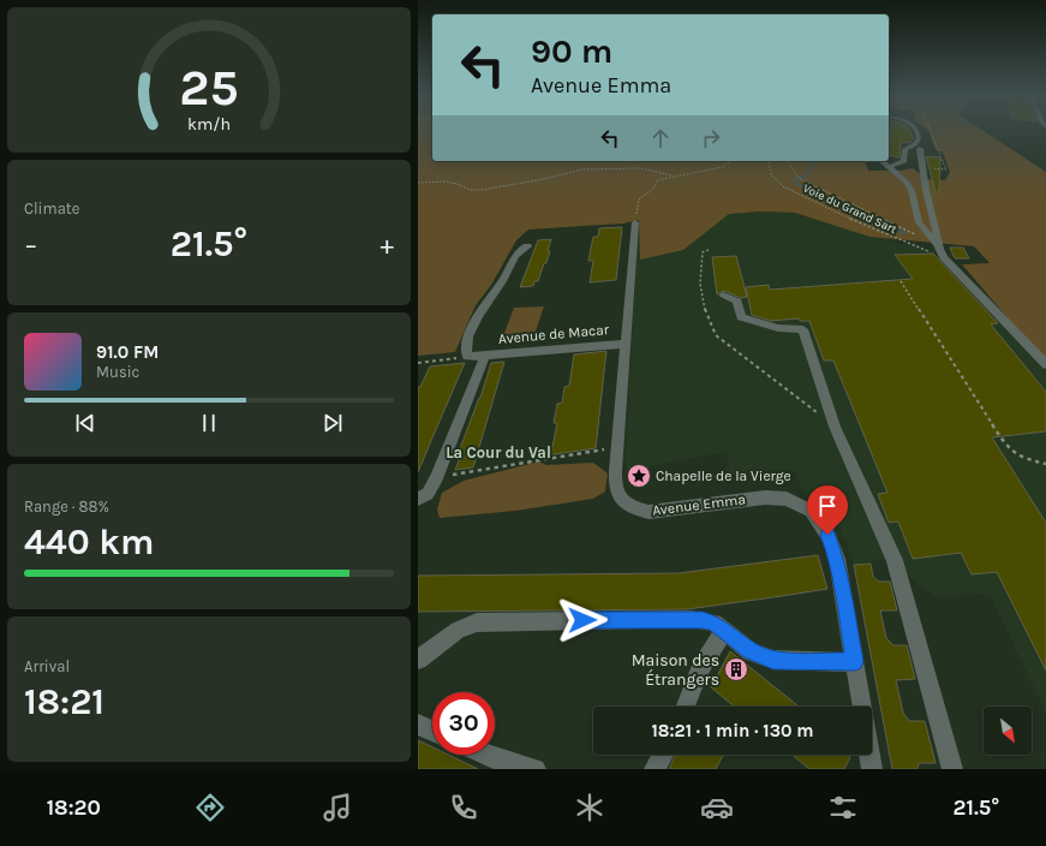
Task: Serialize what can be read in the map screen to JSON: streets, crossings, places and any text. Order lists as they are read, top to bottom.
{
  "streets": {
    "street": ["Avenue de Macar", "Avenue Emma"],
    "path": ["Voie du Grand Sart"]
  },
  "crossings": [
    ["Avenue de Macar", "Avenue Emma"]
  ],
  "districts": ["La Cour du Val"],
  "places": {
    "place": ["Chapelle de la Vierge"],
    "building": ["Maison des Étrangers"]
  },
  "north": "bottom right",
  "page": {
    "turn": ["90 m", "Avenue Emma"],
    "tile": [
      "Climate",
      ["Range · 88%", "440 km"],
      ["Arrival", "18:21"]
    ],
    "heat": ["−", "21.5°", "+"],
    "song": ["91.0 FM", "Music"],
    "limit": "30",
    "trip": "18:21 · 1 min · 130 m",
    "tabs": ["18:20", "21.5°"],
    "gauge": ["25", "km/h"]
  }
}
